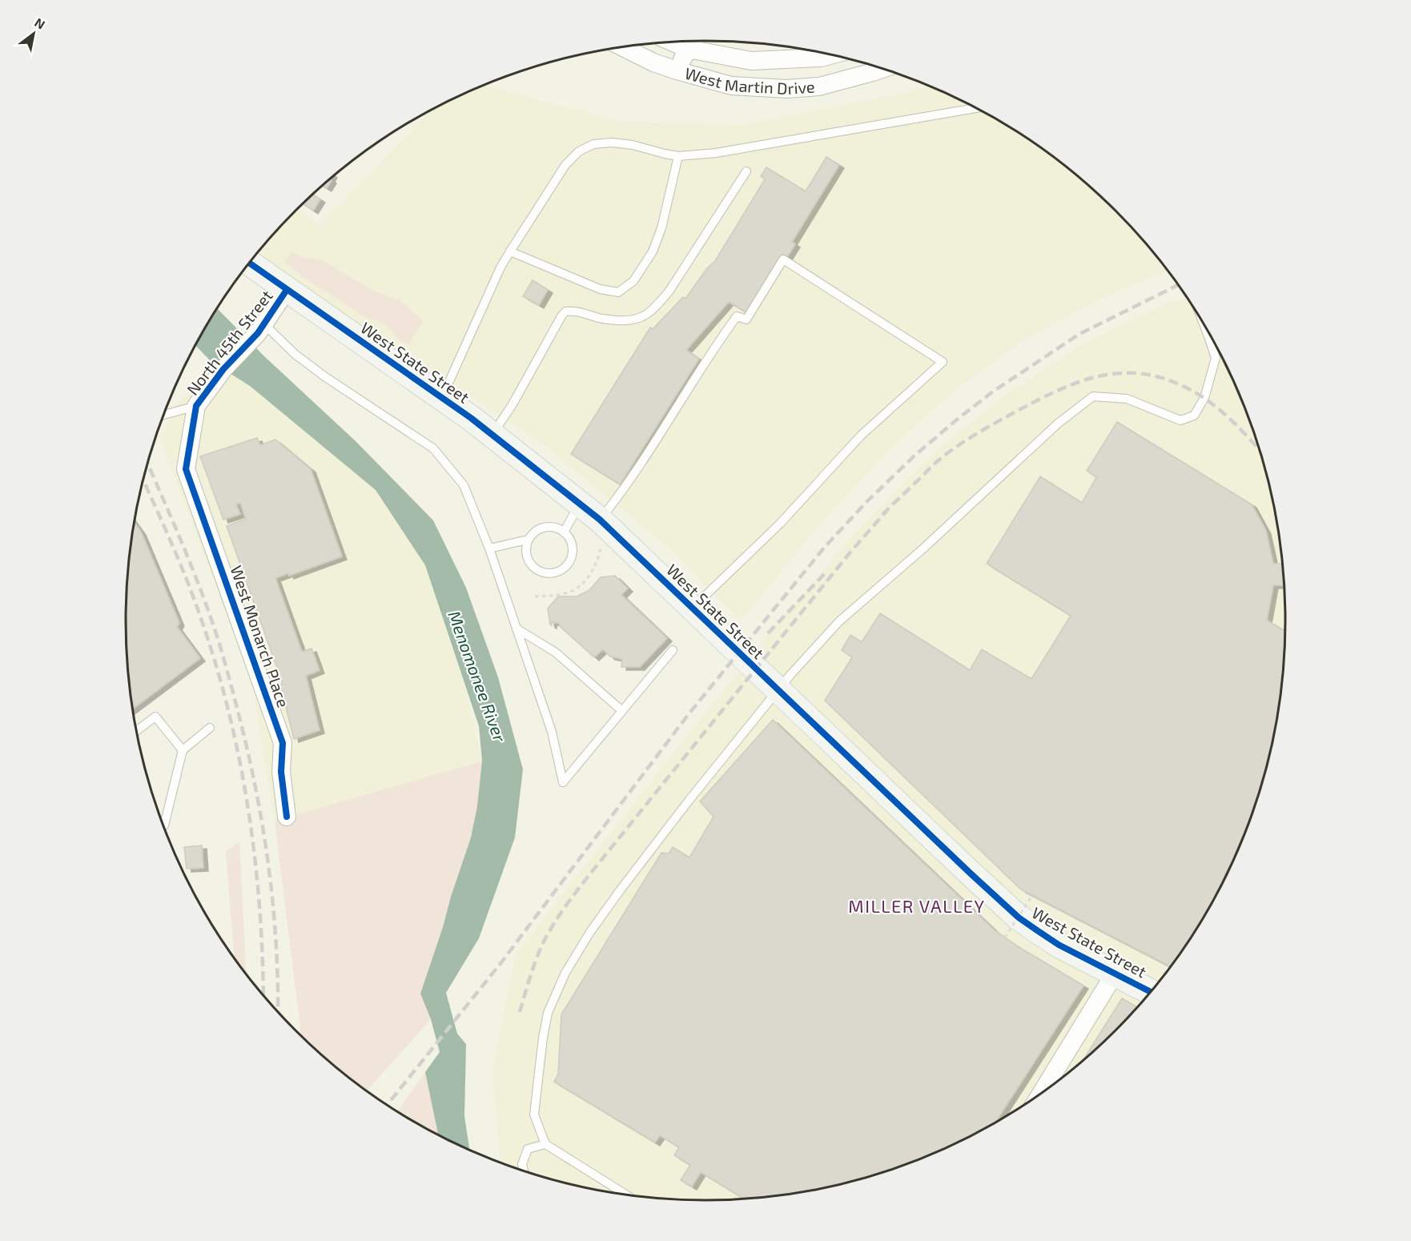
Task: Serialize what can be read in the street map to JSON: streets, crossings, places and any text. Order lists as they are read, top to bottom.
{
  "streets": {
    "main road": ["West State Street"],
    "street": ["West Martin Drive", "North 45th Street", "West Monarch Place"]
  },
  "crossings": [
    ["North 45th Street", "West State Street"],
    ["North 45th Street", "West Monarch Place"]
  ],
  "districts": ["MILLER VALLEY"],
  "water": ["Menomonee River"],
  "north": "top right"
}
